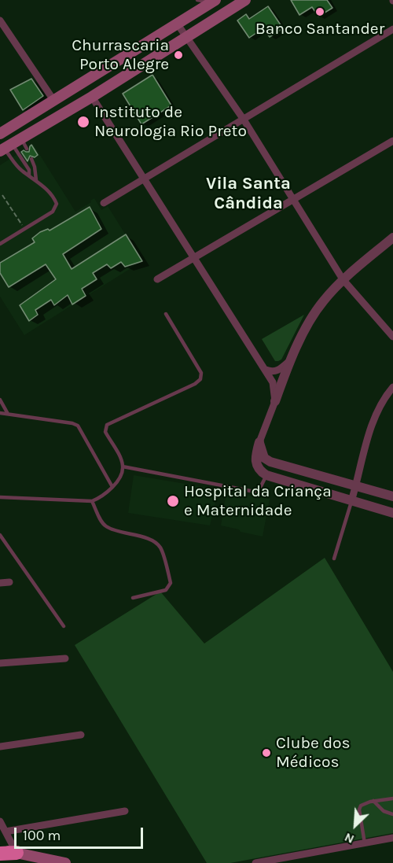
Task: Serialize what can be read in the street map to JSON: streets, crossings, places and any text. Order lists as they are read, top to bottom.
{
  "districts": ["Vila Santa Cândida"],
  "places": [
    "Banco Santander",
    "Churrascaria Porto Alegre",
    "Instituto de Neurologia Rio Preto",
    "Hospital da Criança e Maternidade",
    "Clube dos Médicos"
  ],
  "scale_bar": "100 m",
  "north": "bottom left"
}
